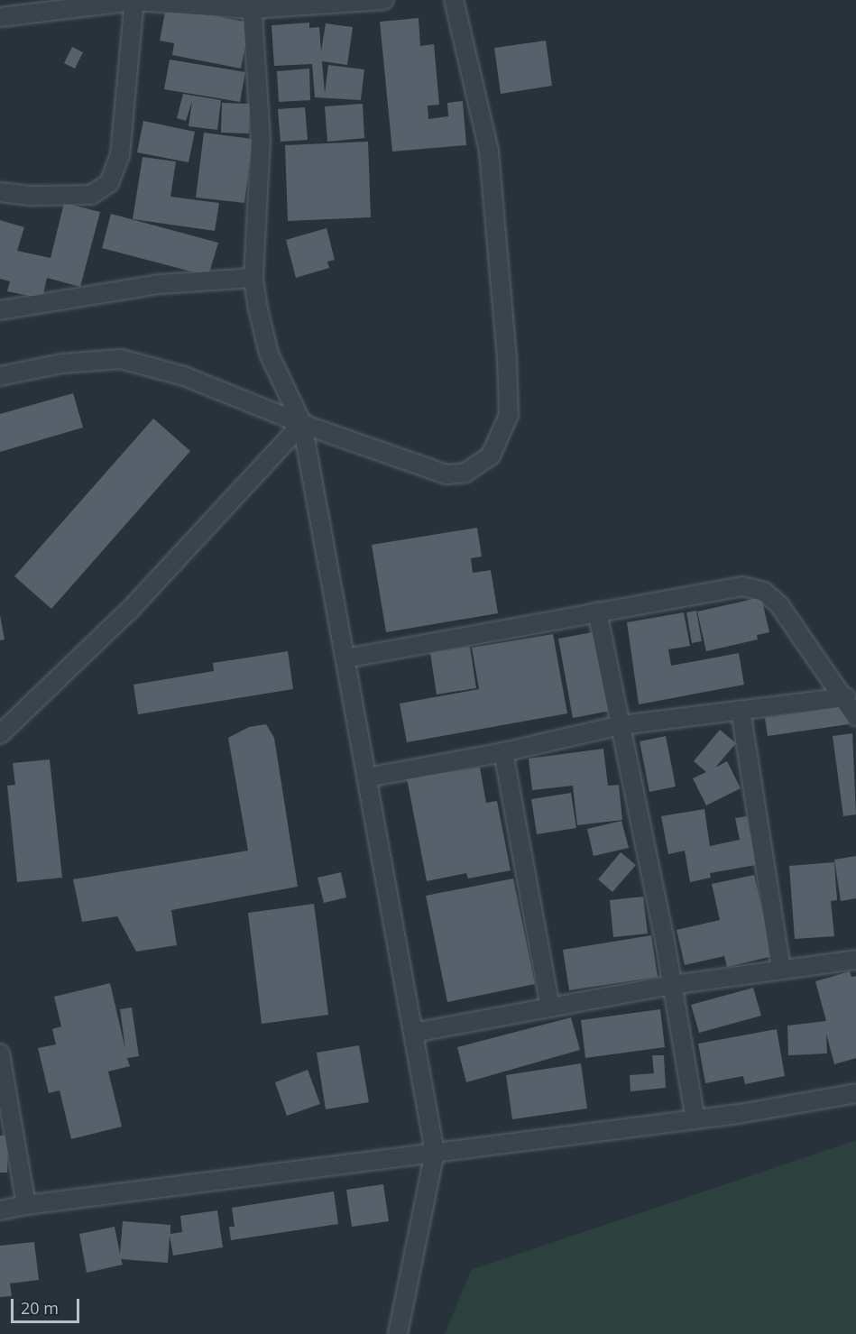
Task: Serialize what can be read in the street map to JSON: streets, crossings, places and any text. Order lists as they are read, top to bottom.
{
  "scale_bar": "20 m"
}
